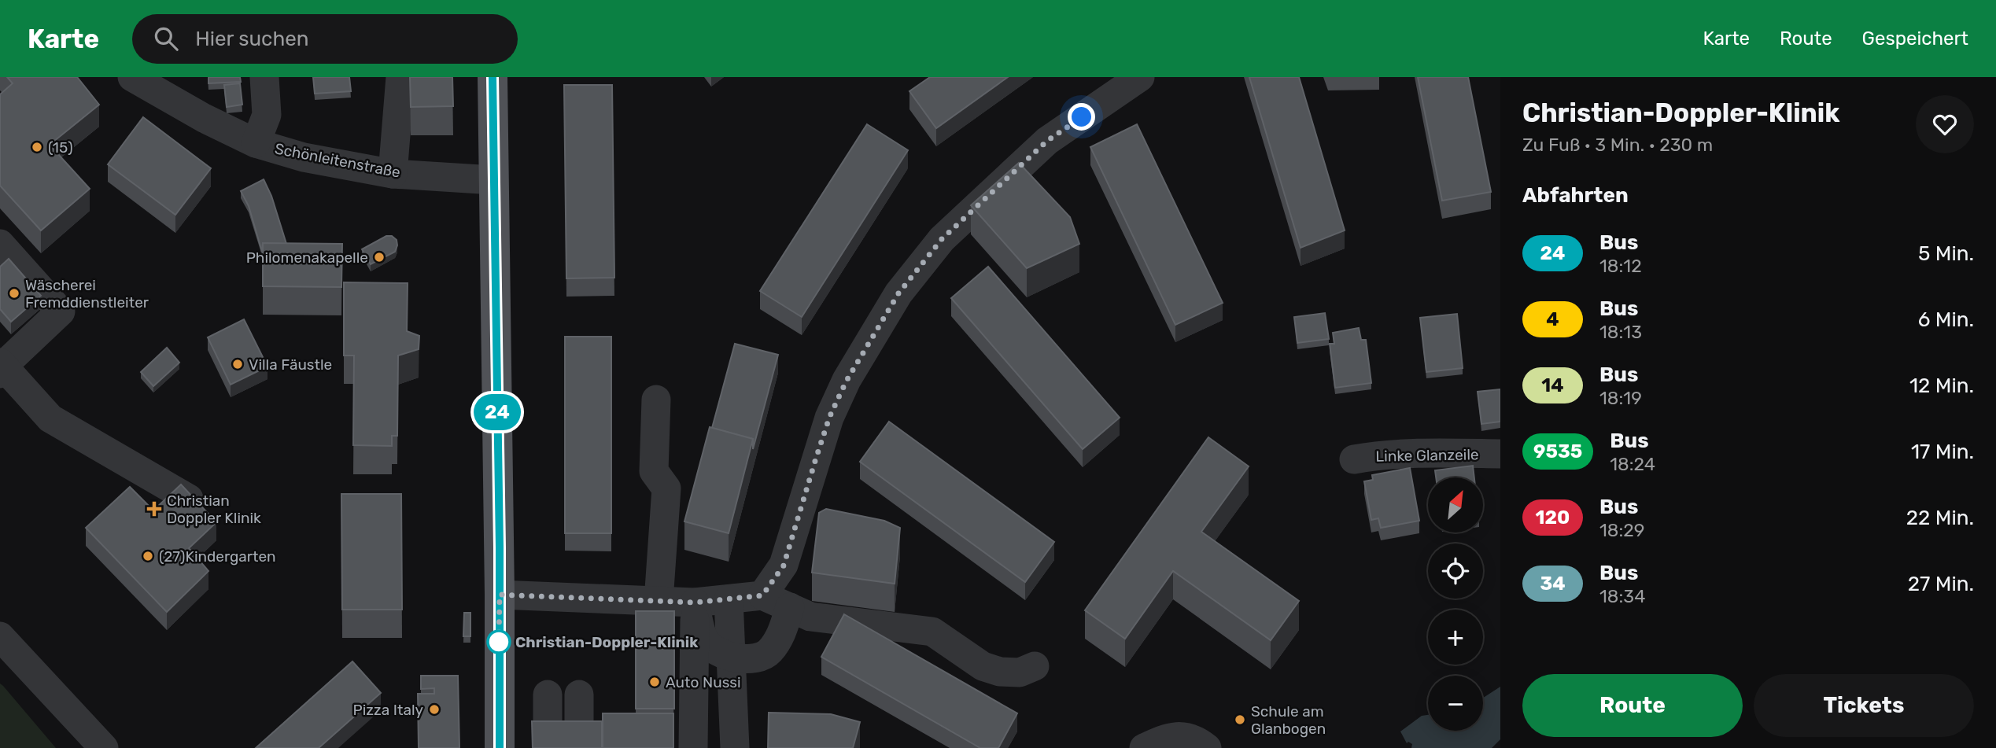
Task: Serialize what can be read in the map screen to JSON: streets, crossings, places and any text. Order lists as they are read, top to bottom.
{
  "streets": {
    "street": ["Schönleitenstraße", "Linke Glanzeile"]
  },
  "places": {
    "other": [
      "(15)",
      "Philomenakapelle",
      "Wäscherei Fremddienstleiter",
      "Villa Fäustle",
      "(27)Kindergarten",
      "Christian-Doppler-Klinik",
      "Auto Nussi",
      "Pizza Italy",
      "Schule am Glanbogen"
    ],
    "health": ["Christian Doppler Klinik"]
  },
  "lines": ["bus line 24"],
  "north": "top right",
  "page": {
    "header": "Karte",
    "search": "Hier suchen",
    "nav": ["Karte", "Route", "Gespeichert"],
    "on_map": "24",
    "heading": [
      ["Christian-Doppler-Klinik", "Zu Fuß · 3 Min. · 230 m"],
      "Abfahrten"
    ],
    "list": [
      {
        "mark": "24",
        "name": "Bus",
        "note": "18:12",
        "value": "5 Min."
      },
      {
        "mark": "4",
        "name": "Bus",
        "note": "18:13",
        "value": "6 Min."
      },
      {
        "mark": "14",
        "name": "Bus",
        "note": "18:19",
        "value": "12 Min."
      },
      {
        "mark": "9535",
        "name": "Bus",
        "note": "18:24",
        "value": "17 Min."
      },
      {
        "mark": "120",
        "name": "Bus",
        "note": "18:29",
        "value": "22 Min."
      },
      {
        "mark": "34",
        "name": "Bus",
        "note": "18:34",
        "value": "27 Min."
      }
    ],
    "map_buttons": ["+", "−"],
    "buttons": ["Route", "Tickets"]
  }
}
